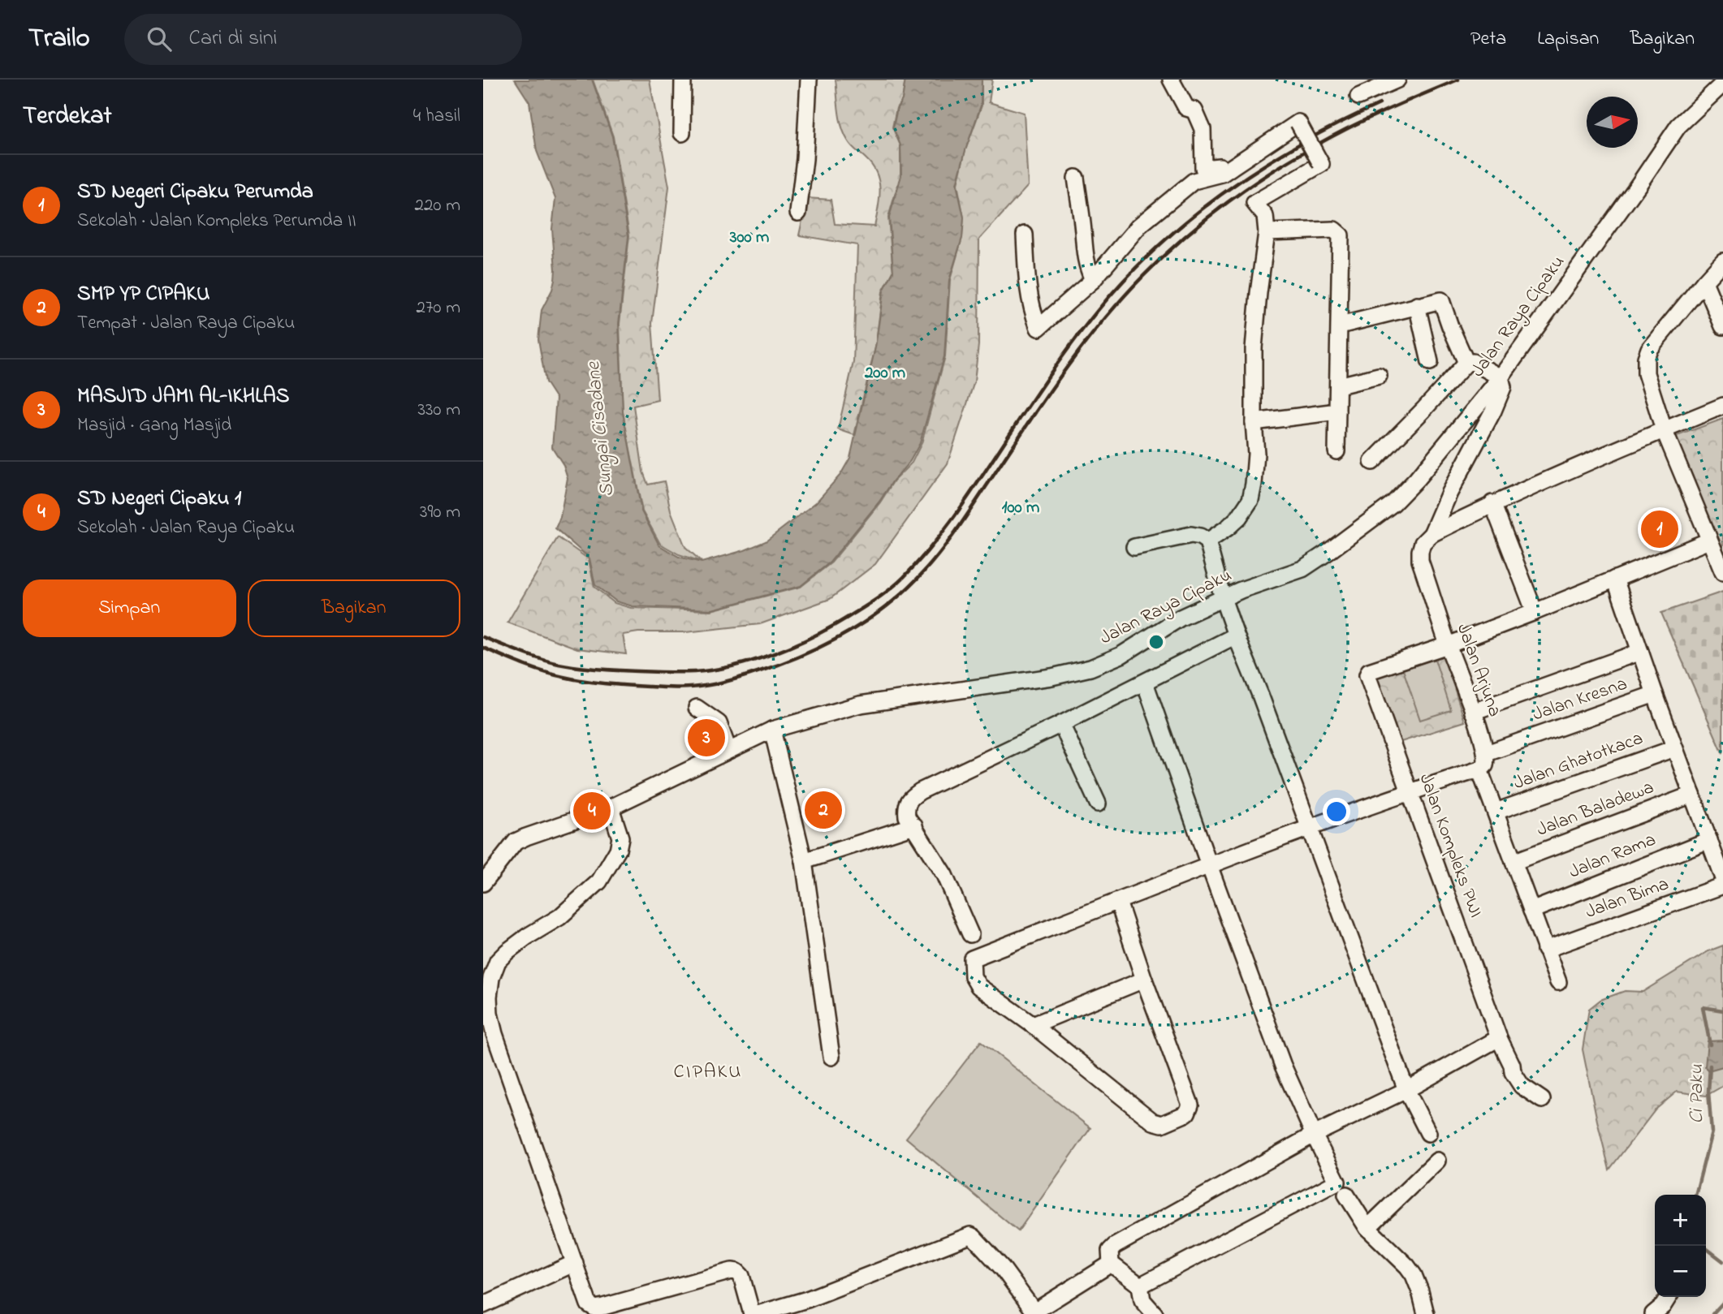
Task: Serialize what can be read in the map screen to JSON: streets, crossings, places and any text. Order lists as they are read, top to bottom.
{
  "streets": {
    "street": [
      "Jalan Raya Cipaku",
      "Jalan Arjuna",
      "Jalan Kresna",
      "Jalan Ghatotkaca",
      "Jalan Baladewa",
      "Jalan Kompleks PWI",
      "Jalan Rama",
      "Jalan Bima"
    ]
  },
  "crossings": [
    ["Jalan Raya Cipaku", "Jalan Arjuna"],
    ["Jalan Arjuna", "Jalan Kresna"],
    ["Jalan Arjuna", "Jalan Kompleks PWI"]
  ],
  "districts": ["CIPAKU"],
  "water": ["Sungai Cisadane", "Ci Paku"],
  "north": "right",
  "page": {
    "header": "Trailo",
    "search": "Cari di sini",
    "nav": ["Peta", "Lapisan", "Bagikan"],
    "heading": ["Terdekat", "4 hasil"],
    "list": [
      {
        "mark": "1",
        "name": "SD Negeri Cipaku Perumda",
        "note": "Sekolah · Jalan Kompleks Perumda II",
        "value": "220 m"
      },
      {
        "mark": "2",
        "name": "SMP YP CIPAKU",
        "note": "Tempat · Jalan Raya Cipaku",
        "value": "270 m"
      },
      {
        "mark": "3",
        "name": "MASJID JAMI AL-IKHLAS",
        "note": "Masjid · Gang Masjid",
        "value": "330 m"
      },
      {
        "mark": "4",
        "name": "SD Negeri Cipaku 1",
        "note": "Sekolah · Jalan Raya Cipaku",
        "value": "390 m"
      }
    ],
    "pins": [
      "1",
      "3",
      "2",
      "4"
    ],
    "buttons": ["Simpan", "Bagikan"],
    "map_buttons": ["+", "−"]
  },
  "rings": ["300 m", "200 m", "100 m"]
}
